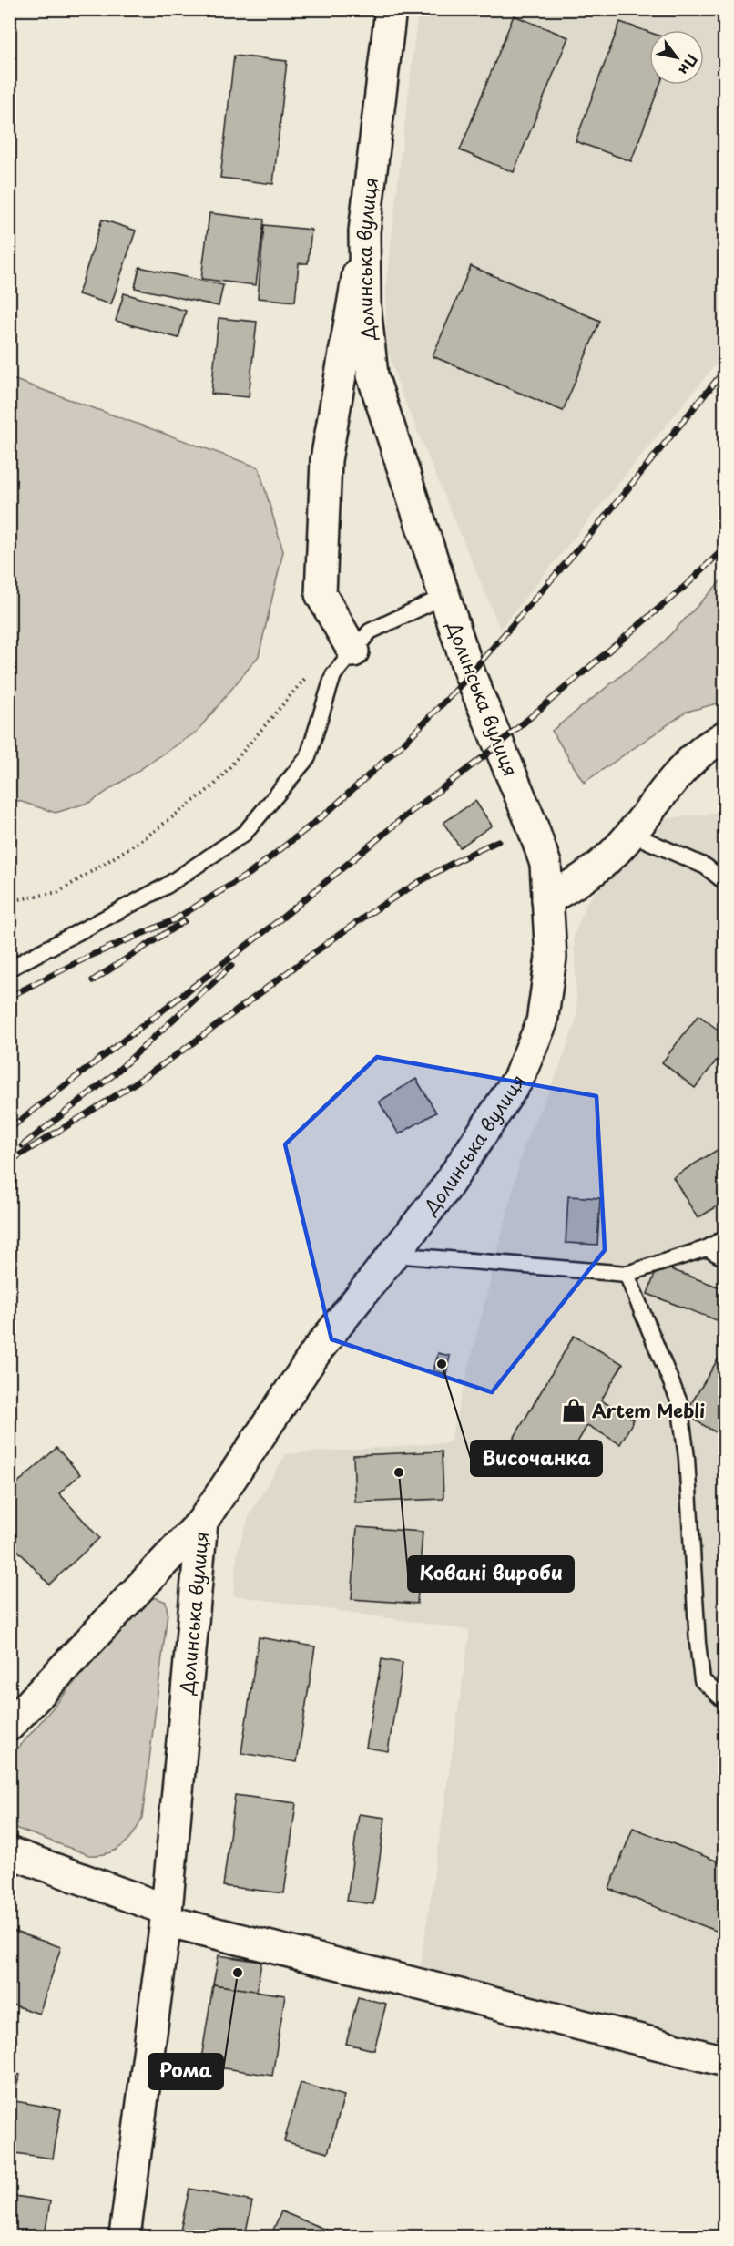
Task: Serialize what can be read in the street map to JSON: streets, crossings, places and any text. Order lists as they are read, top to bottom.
{
  "streets": {
    "main road": ["Долинська вулиця"]
  },
  "places": {
    "other": ["Височанка", "Ковані вироби", "Рома"],
    "shop": ["Artem Mebli"]
  },
  "north": "bottom right"
}
